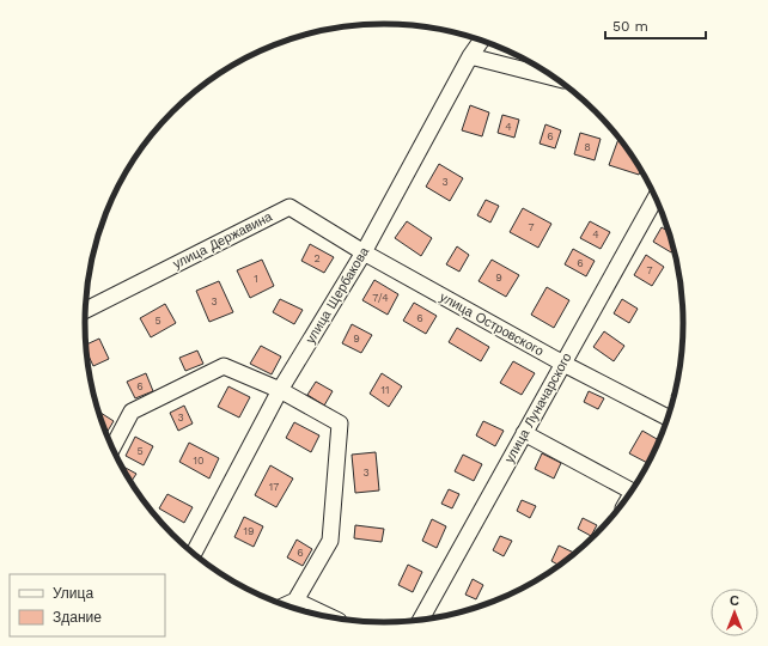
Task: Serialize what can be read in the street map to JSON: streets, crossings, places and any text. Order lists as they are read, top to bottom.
{
  "streets": {
    "street": [
      "улица Державина",
      "улица Щербакова",
      "улица Островского",
      "улица Луначарского"
    ]
  },
  "crossings": [
    ["улица Державина", "улица Щербакова"],
    ["улица Державина", "улица Островского"],
    ["улица Щербакова", "улица Островского"],
    ["улица Островского", "улица Луначарского"]
  ],
  "house_numbers": [
    "4",
    "6",
    "8",
    "3",
    "7",
    "4",
    "2",
    "6",
    "7",
    "9",
    "1",
    "7/4",
    "3",
    "6",
    "5",
    "9",
    "6",
    "11",
    "3",
    "5",
    "10",
    "3",
    "17",
    "19",
    "6"
  ],
  "legend": ["Улица", "Здание"],
  "scale_bar": "50 m",
  "north": "top"
}
